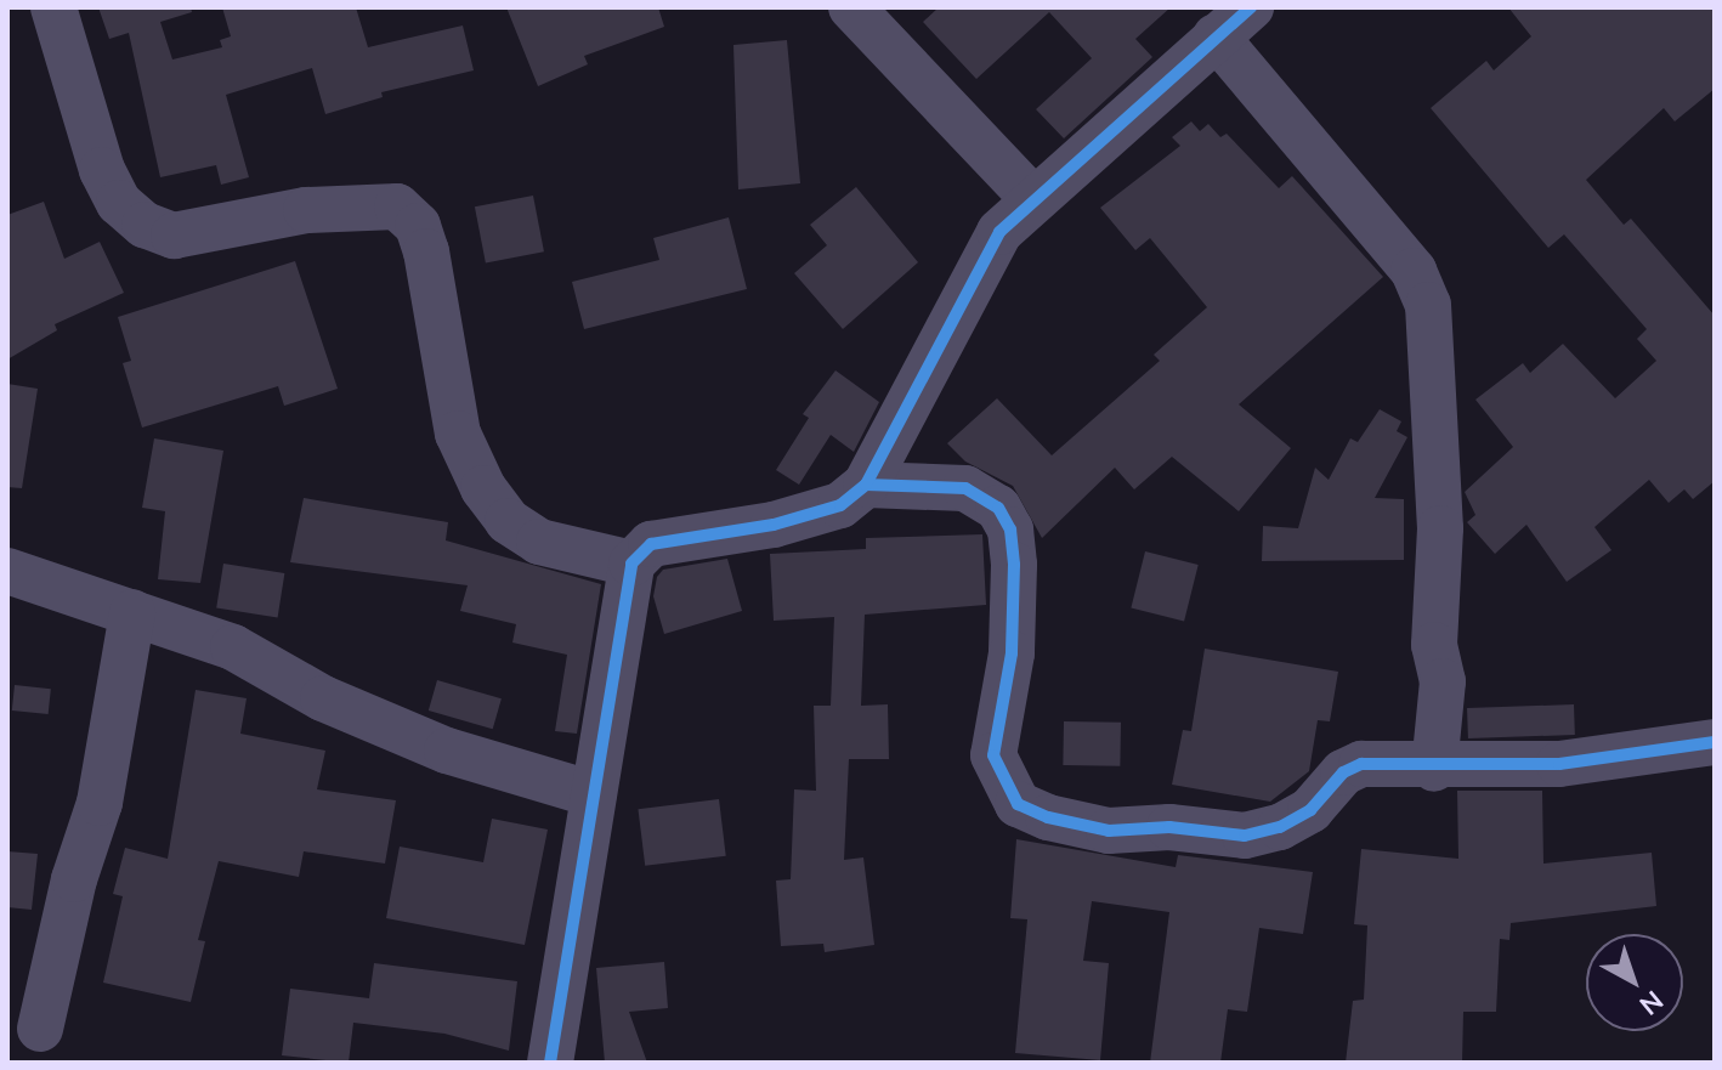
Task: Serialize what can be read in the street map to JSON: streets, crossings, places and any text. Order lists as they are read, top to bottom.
{
  "north": "bottom right"
}
